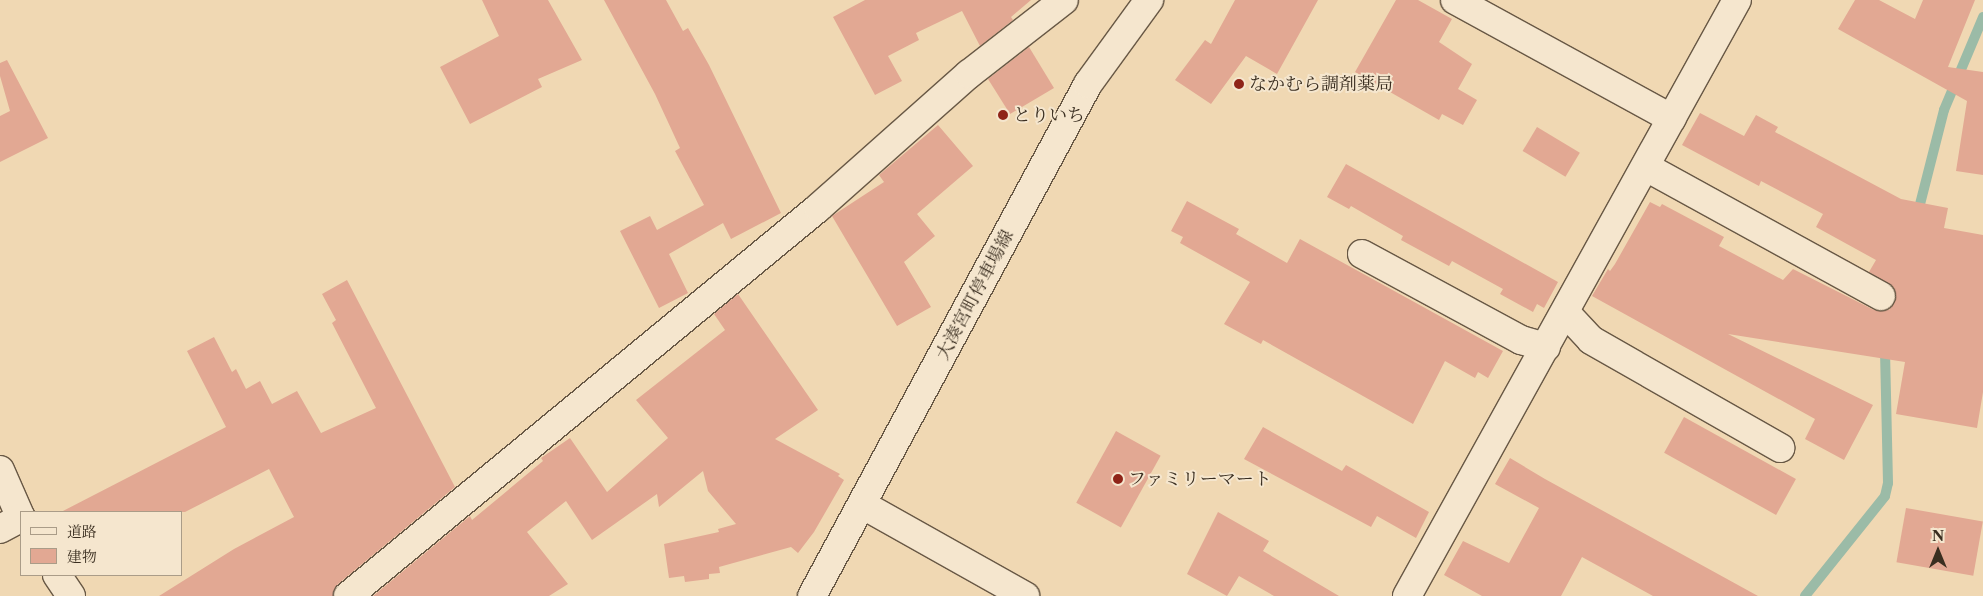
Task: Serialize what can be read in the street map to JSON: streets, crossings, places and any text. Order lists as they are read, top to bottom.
{
  "streets": {
    "street": ["大湊宮町停車場線"]
  },
  "places": ["なかむら調剤薬局", "とりいち", "ファミリーマート"],
  "legend": ["道路", "建物"],
  "north": "top"
}
